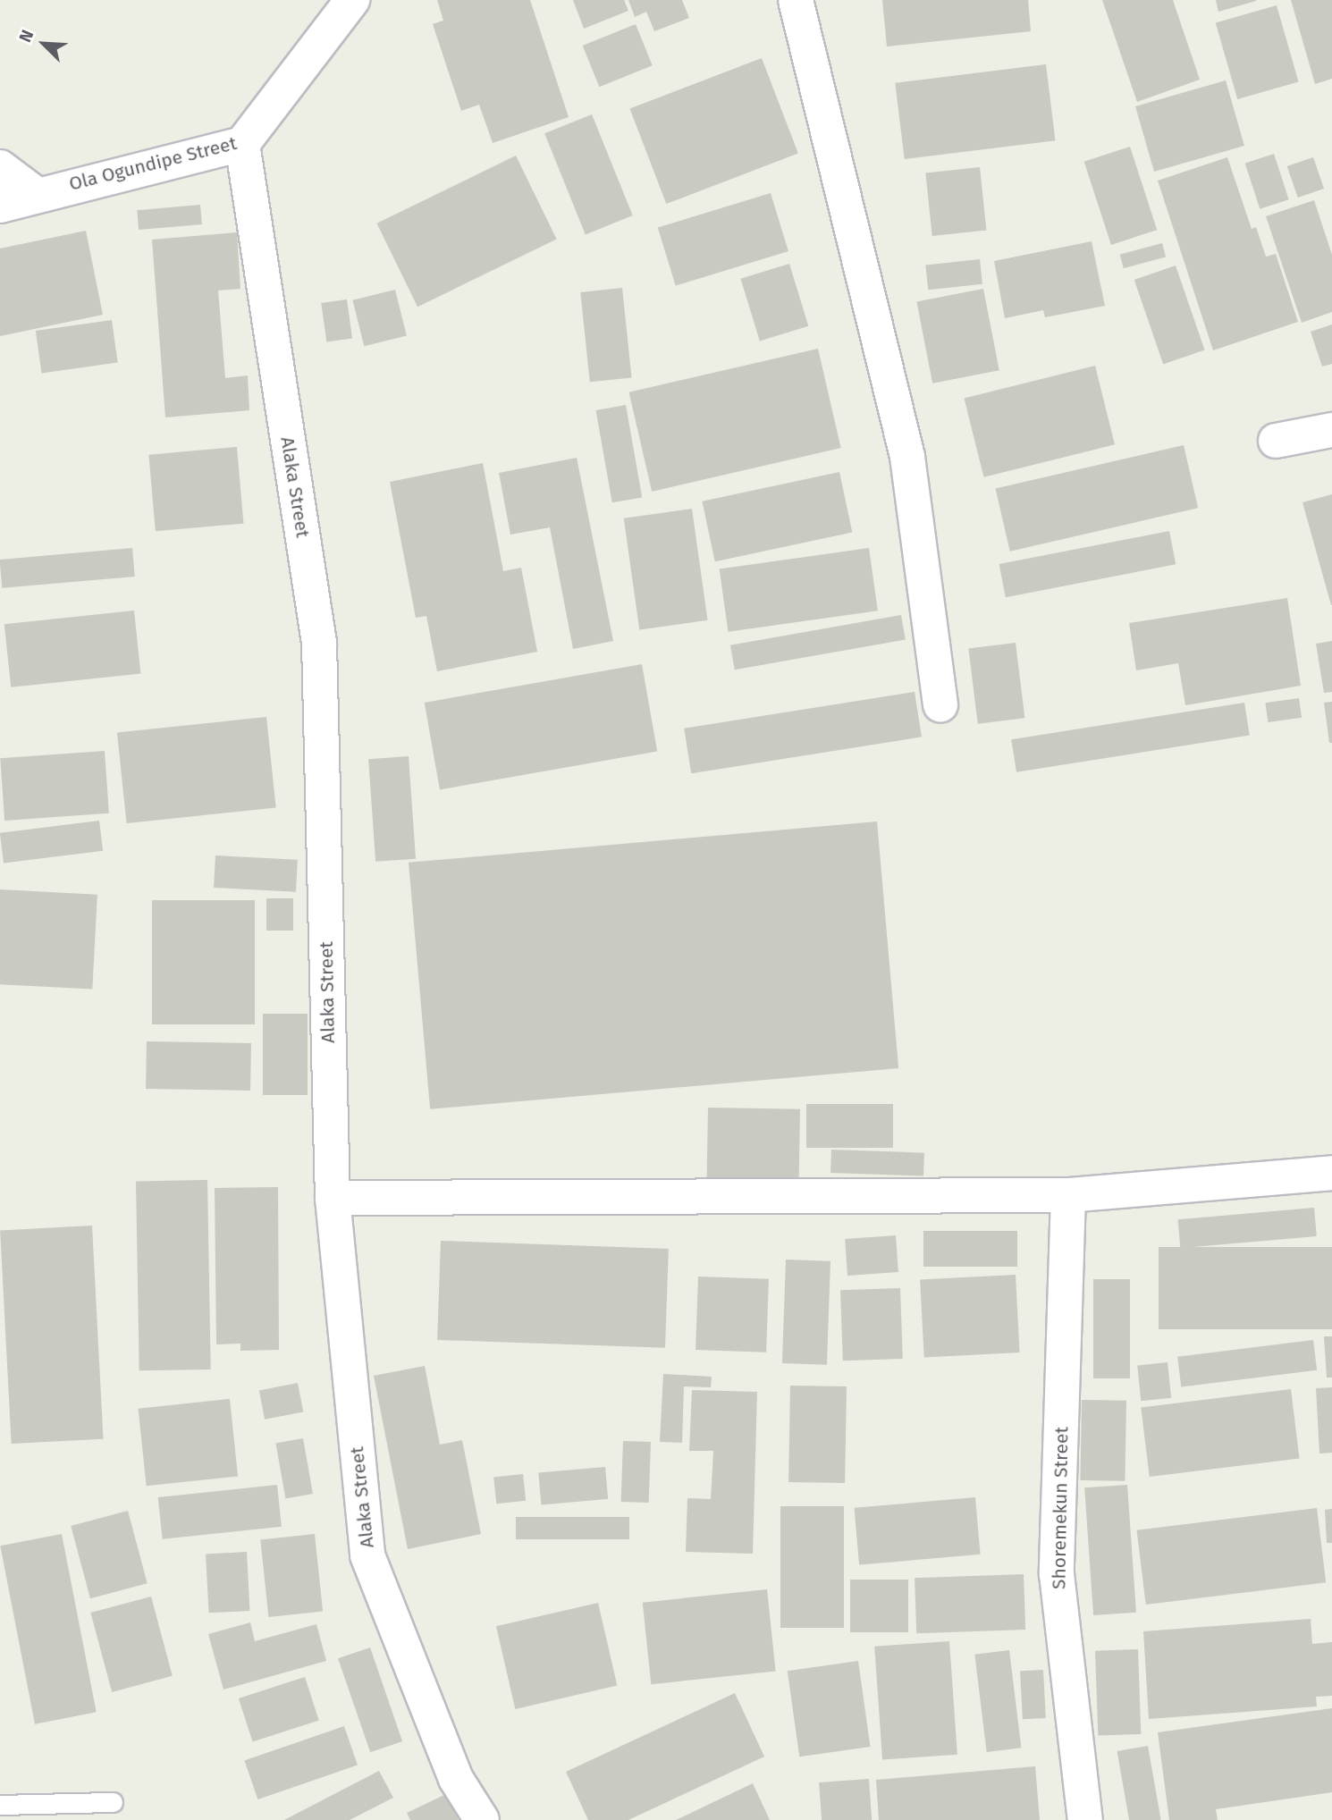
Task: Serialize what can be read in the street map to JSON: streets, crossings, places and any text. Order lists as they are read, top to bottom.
{
  "streets": {
    "street": ["Ola Ogundipe Street", "Alaka Street", "Shoremekun Street"]
  },
  "crossings": [
    ["Ola Ogundipe Street", "Alaka Street"]
  ],
  "north": "top left"
}
